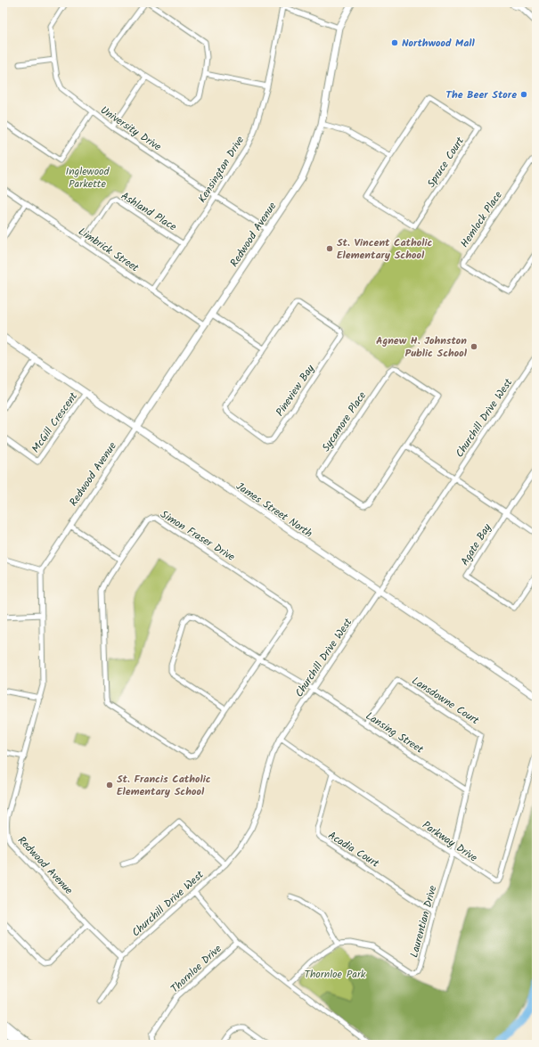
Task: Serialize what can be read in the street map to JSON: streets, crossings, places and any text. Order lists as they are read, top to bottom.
{
  "streets": {
    "street": [
      "University Drive",
      "Spruce Court",
      "Kensington Drive",
      "Ashland Place",
      "Hemlock Place",
      "Redwood Avenue",
      "Limbrick Street",
      "Pineview Bay",
      "Churchill Drive West",
      "Sycamore Place",
      "McGill Crescent",
      "James Street North",
      "Simon Fraser Drive",
      "Agate Bay",
      "Lansdowne Court",
      "Lansing Street",
      "Parkway Drive",
      "Acadia Court",
      "Laurentian Drive",
      "Thornloe Drive"
    ]
  },
  "crossings": [
    ["University Drive", "Kensington Drive"],
    ["University Drive", "Redwood Avenue"],
    ["Kensington Drive", "Ashland Place"],
    ["Kensington Drive", "Limbrick Street"],
    ["Ashland Place", "Limbrick Street"],
    ["Redwood Avenue", "Limbrick Street"],
    ["Redwood Avenue", "Churchill Drive West"],
    ["Redwood Avenue", "James Street North"],
    ["Churchill Drive West", "James Street North"],
    ["Churchill Drive West", "Lansing Street"],
    ["Churchill Drive West", "Parkway Drive"],
    ["Churchill Drive West", "Thornloe Drive"],
    ["McGill Crescent", "James Street North"],
    ["Simon Fraser Drive", "Lansing Street"],
    ["Lansdowne Court", "Lansing Street"],
    ["Lansdowne Court", "Parkway Drive"],
    ["Lansdowne Court", "Laurentian Drive"],
    ["Parkway Drive", "Acadia Court"],
    ["Parkway Drive", "Laurentian Drive"],
    ["Acadia Court", "Laurentian Drive"]
  ],
  "parks": ["Inglewood Parkette", "Thornloe Park"],
  "places": [
    "Northwood Mall",
    "The Beer Store",
    "St. Vincent Catholic Elementary School",
    "Agnew H. Johnston Public School",
    "St. Francis Catholic Elementary School"
  ]
}
